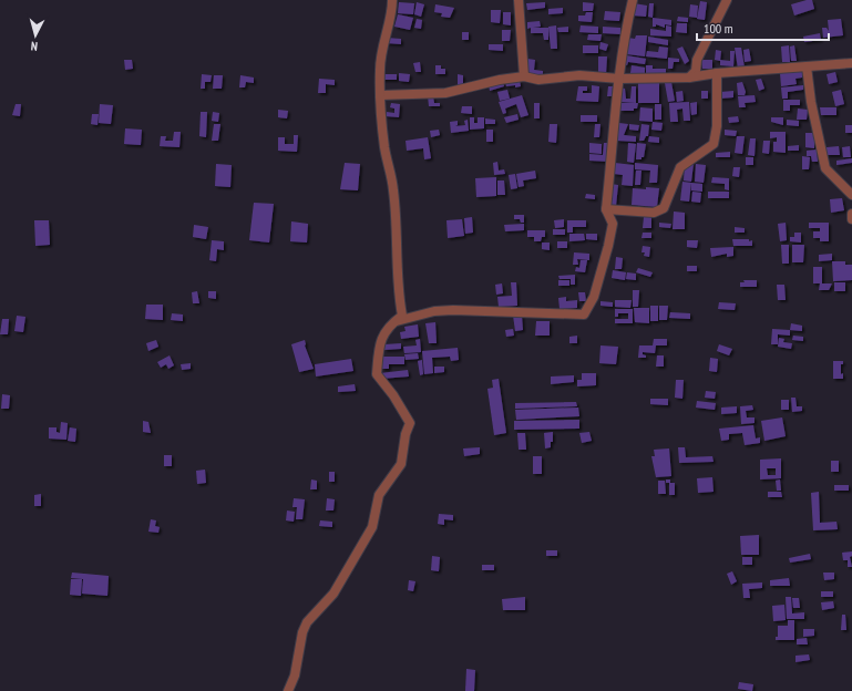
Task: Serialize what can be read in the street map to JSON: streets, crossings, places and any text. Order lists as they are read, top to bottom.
{
  "scale_bar": "100 m",
  "north": "bottom"
}
